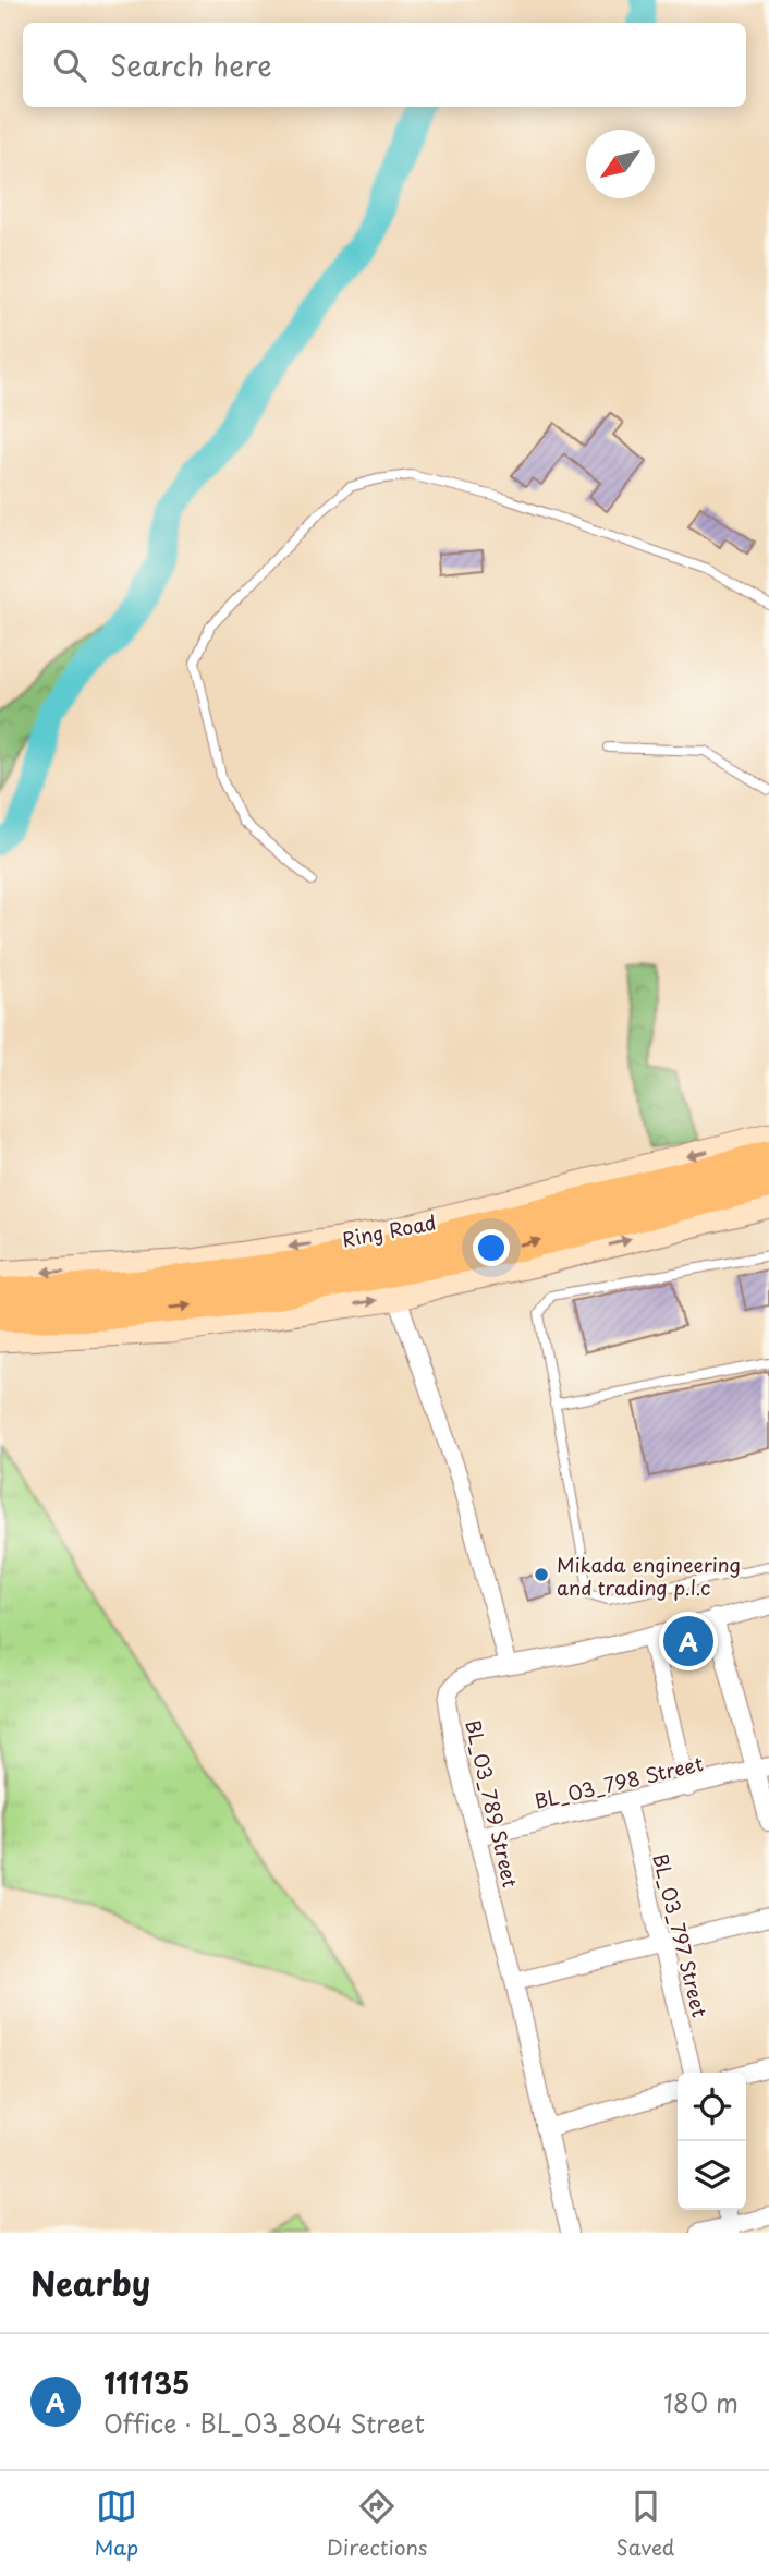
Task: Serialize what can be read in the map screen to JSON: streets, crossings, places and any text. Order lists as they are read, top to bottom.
{
  "streets": {
    "highway": ["Ring Road"],
    "street": ["BL_03_798 Street", "BL_03_789 Street", "BL_03_797 Street"]
  },
  "crossings": [
    ["BL_03_798 Street", "BL_03_789 Street"],
    ["BL_03_798 Street", "BL_03_797 Street"]
  ],
  "places": ["Mikada engineering and trading p.l.c"],
  "north": "bottom left",
  "page": {
    "search": "Search here",
    "pins": "A",
    "heading": "Nearby",
    "list": [
      {
        "mark": "A",
        "name": "111135",
        "note": "Office · BL_03_804 Street",
        "value": "180 m"
      }
    ],
    "nav": ["Map", "Directions", "Saved"]
  }
}
